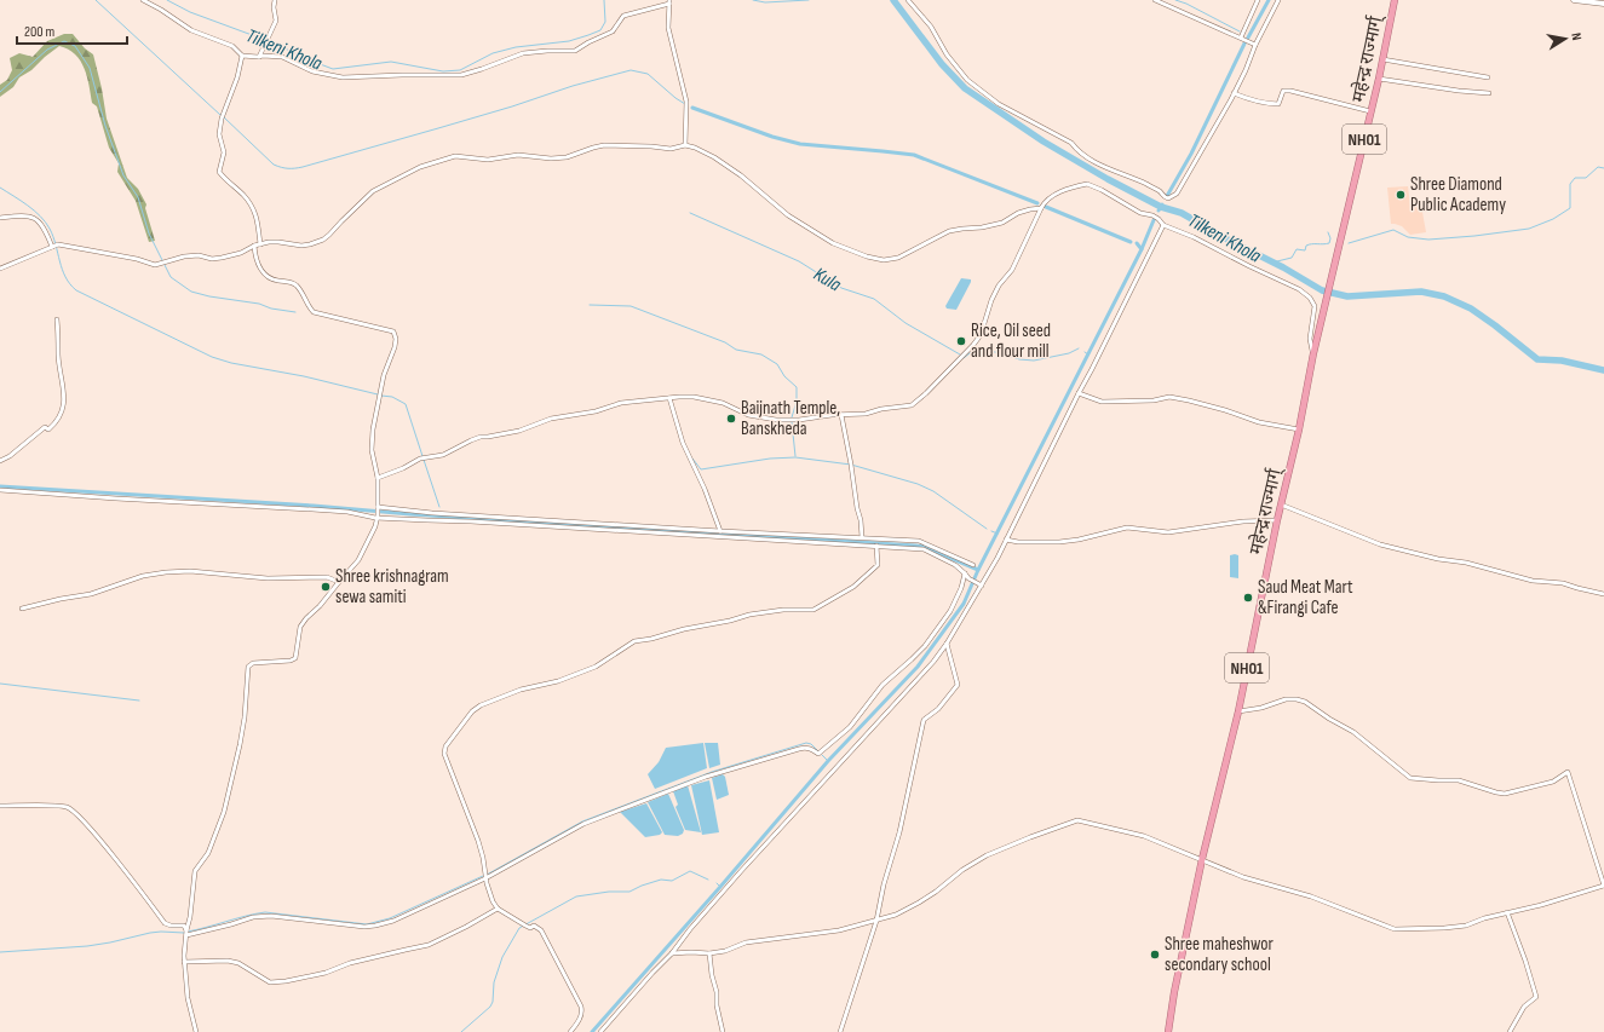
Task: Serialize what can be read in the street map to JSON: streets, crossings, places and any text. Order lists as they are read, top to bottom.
{
  "streets": {
    "highway": ["महेन्द्र राज्मार्ग्", "NH01"]
  },
  "water": ["Tilkeni Khola", "Kula"],
  "places": [
    "Shree Diamond Public Academy",
    "Rice, Oil seed and flour mill",
    "Baijnath Temple, Banskheda",
    "Shree krishnagram sewa samiti",
    "Saud Meat Mart &Firangi Cafe",
    "Shree maheshwor secondary school"
  ],
  "scale_bar": "200 m",
  "north": "right"
}
